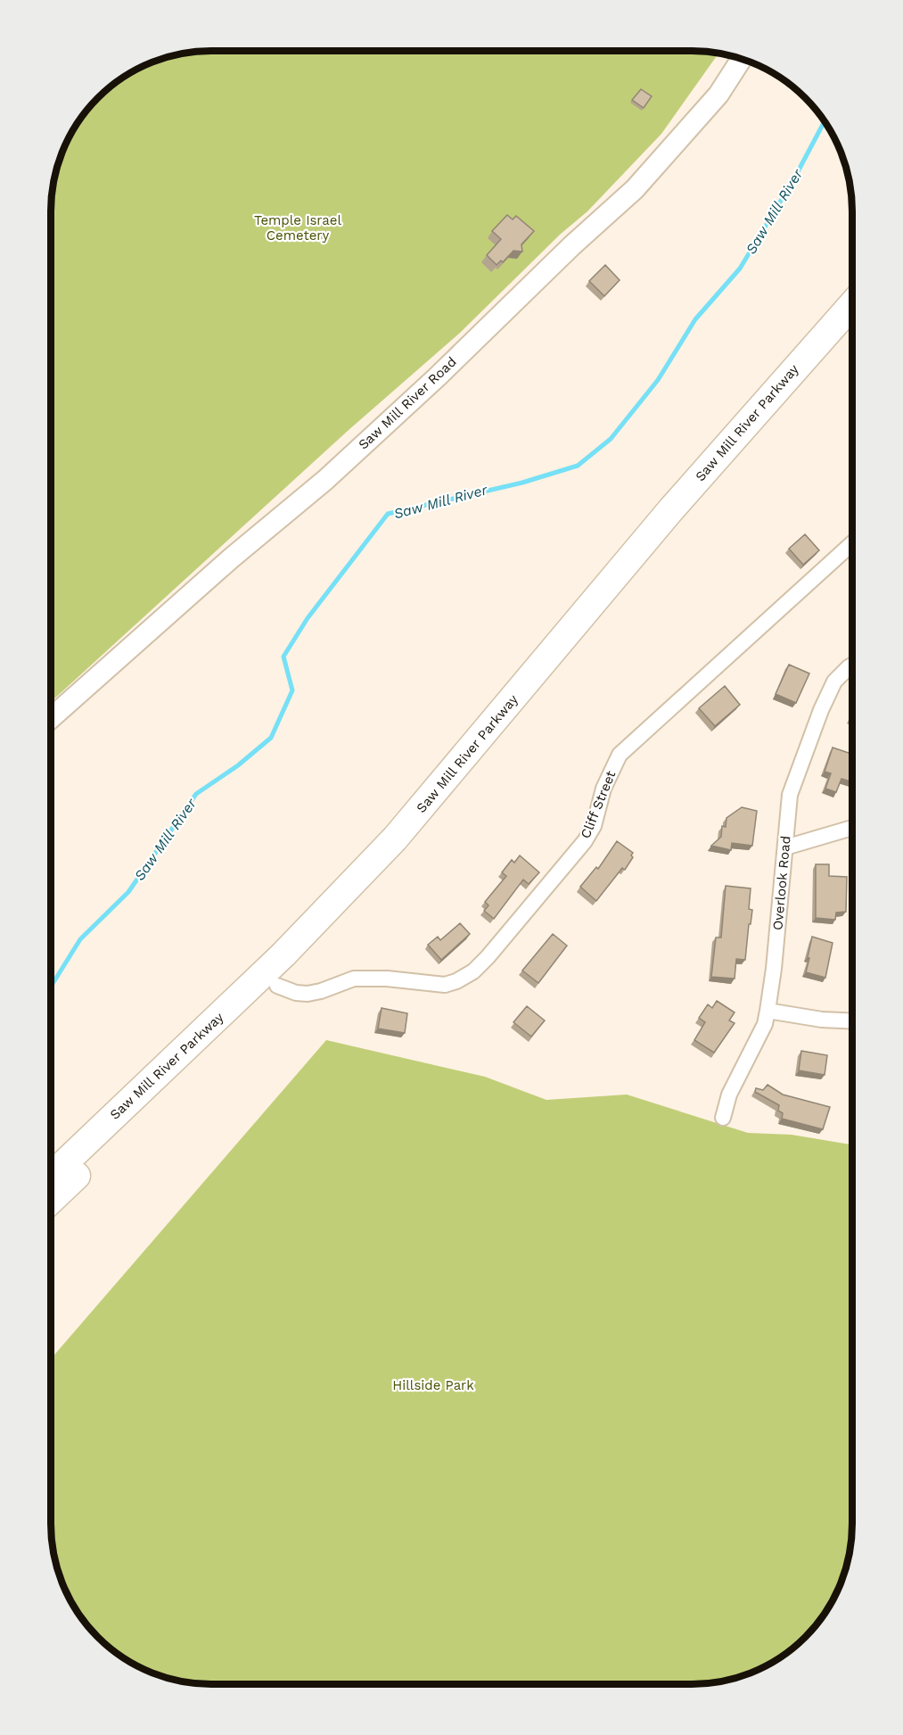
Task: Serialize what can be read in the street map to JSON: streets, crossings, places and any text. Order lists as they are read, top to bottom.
{
  "streets": {
    "highway": ["Saw Mill River Parkway"],
    "main road": ["Saw Mill River Road"],
    "street": ["Cliff Street", "Overlook Road"]
  },
  "crossings": [
    ["Saw Mill River Parkway", "Cliff Street"]
  ],
  "water": ["Saw Mill River"],
  "parks": ["Temple Israel Cemetery", "Hillside Park"]
}
